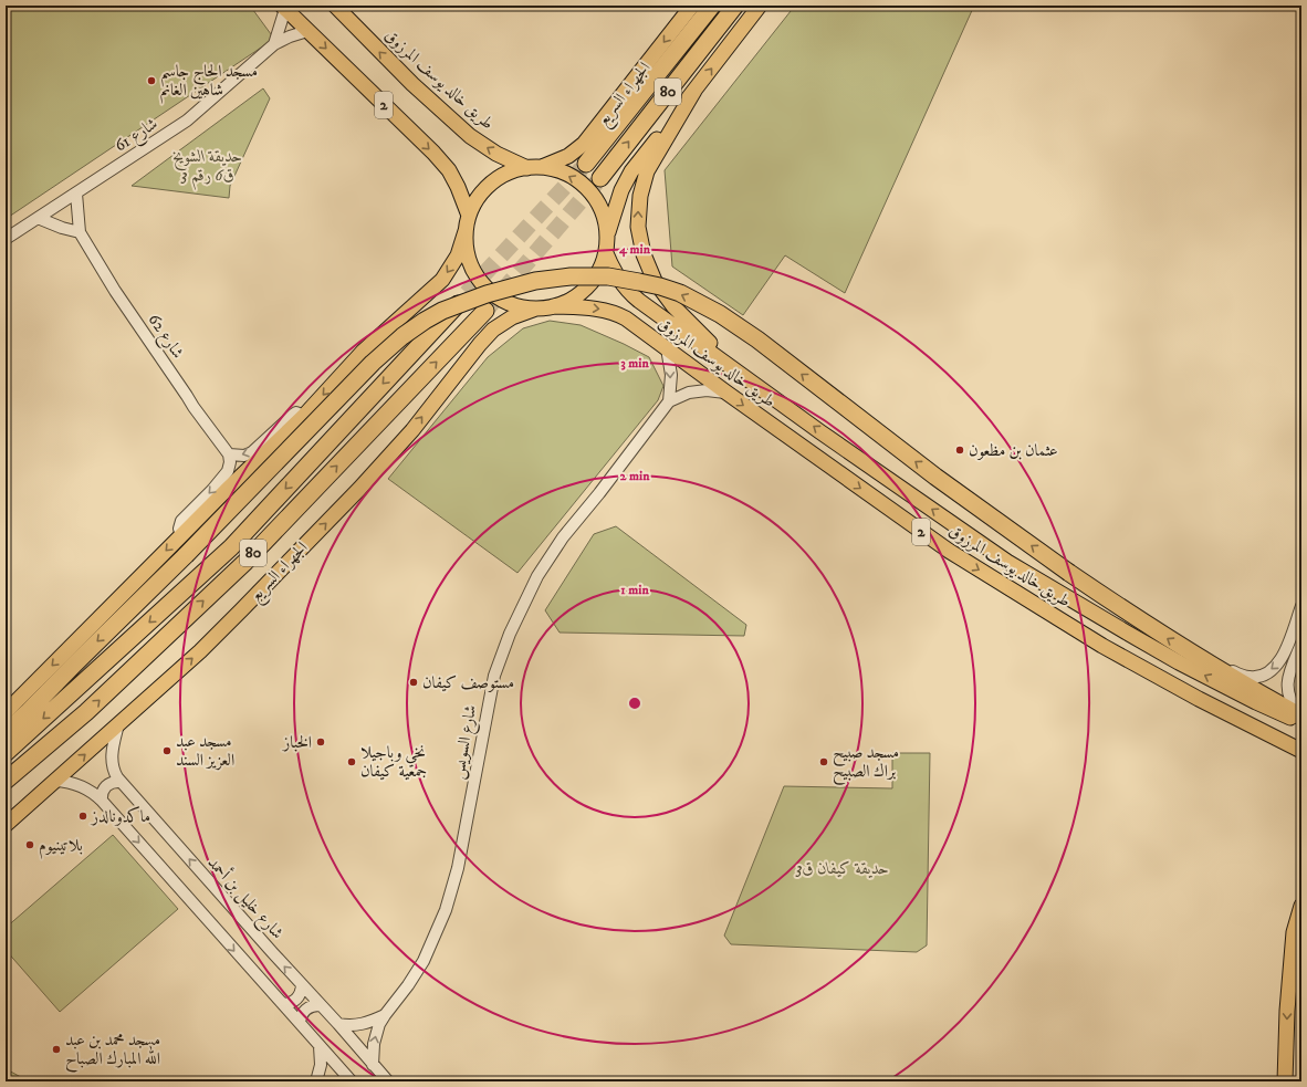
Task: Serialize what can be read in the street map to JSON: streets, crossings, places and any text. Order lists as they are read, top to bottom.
{
  "streets": {
    "highway": ["80", "الجهراء السريع"],
    "main road": ["طريق خالد يوسف المرزوق", "2"],
    "street": [
      "شارع 61",
      "شارع 62",
      "شارع السويس",
      "شارع خليل بن أحمد"
    ]
  },
  "crossings": [
    ["طريق خالد يوسف المرزوق", "الجهراء السريع"],
    ["طريق خالد يوسف المرزوق", "2"],
    ["طريق خالد يوسف المرزوق", "شارع السويس"],
    ["الجهراء السريع", "2"],
    ["الجهراء السريع", "شارع خليل بن أحمد"],
    ["2", "شارع 61"],
    ["شارع 61", "شارع 62"],
    ["شارع السويس", "شارع خليل بن أحمد"]
  ],
  "parks": ["حديقة الشويخ ق6 رقم 3", "حديقة كيفان ق3"],
  "places": [
    "مسجد الحاج جاسم شاهين الغانم",
    "عثمان بن مظعون",
    "مستوصف كيفان",
    "الخباز",
    "مسجد عبد العزيز السند",
    "نخي وباجيلا جمعية كيفان",
    "مسجد صبيح براك الصبيح",
    "ماكدونالدز",
    "بلاتينيوم",
    "مسجد محمد بن عبد الله المبارك الصباح"
  ],
  "rings": [
    "4 min",
    "3 min",
    "2 min",
    "1 min"
  ]
}
